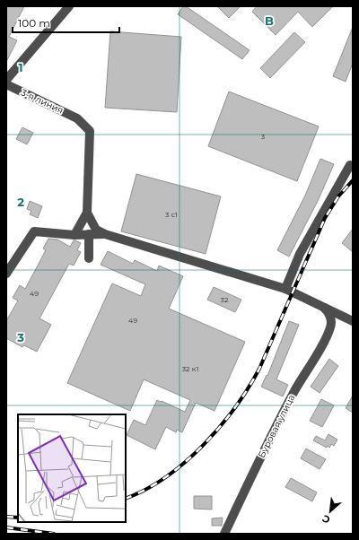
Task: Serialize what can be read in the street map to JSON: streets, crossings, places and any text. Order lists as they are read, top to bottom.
{
  "streets": {
    "street": ["3-я линия", "Буровая улица"]
  },
  "house_numbers": [
    "3",
    "3 с1",
    "49",
    "32",
    "49",
    "32 к1"
  ],
  "scale_bar": "100 m",
  "north": "bottom left",
  "grid": {
    "columns": ["B"],
    "rows": ["1", "2", "3"]
  }
}
